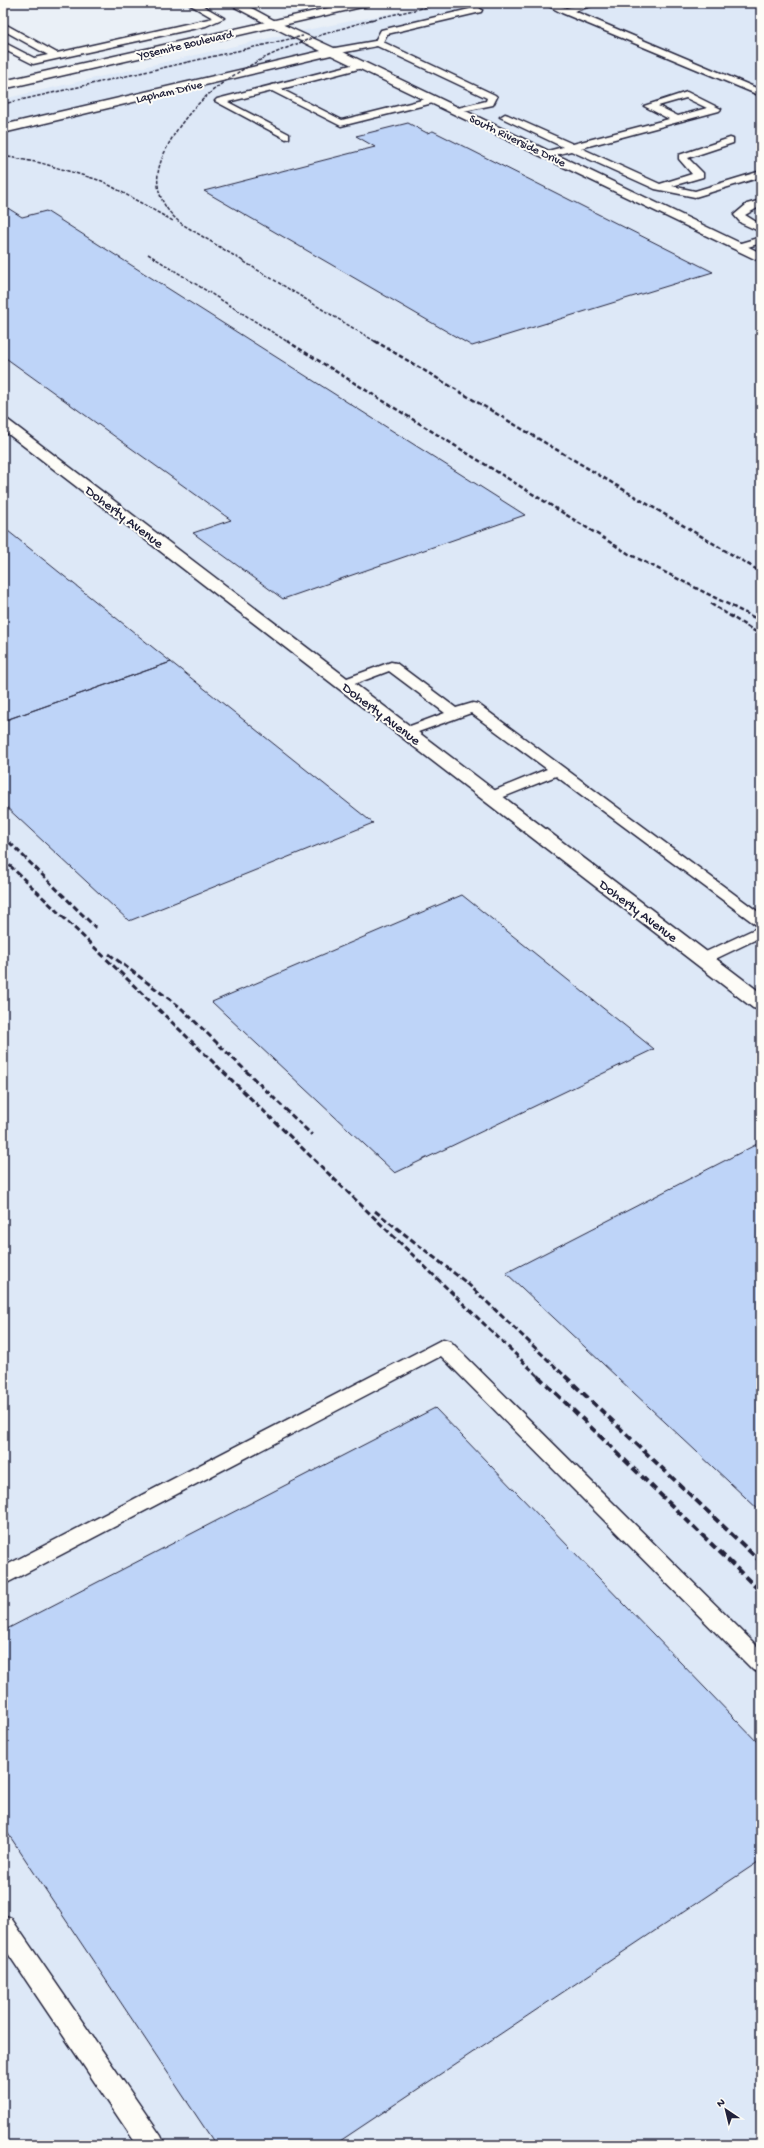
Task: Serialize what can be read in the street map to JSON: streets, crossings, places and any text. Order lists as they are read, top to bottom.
{
  "streets": {
    "street": [
      "Yosemite Boulevard",
      "Lapham Drive",
      "South Riverside Drive",
      "Doherty Avenue"
    ]
  },
  "crossings": [
    ["Yosemite Boulevard", "South Riverside Drive"],
    ["Lapham Drive", "South Riverside Drive"]
  ],
  "north": "top left"
}
